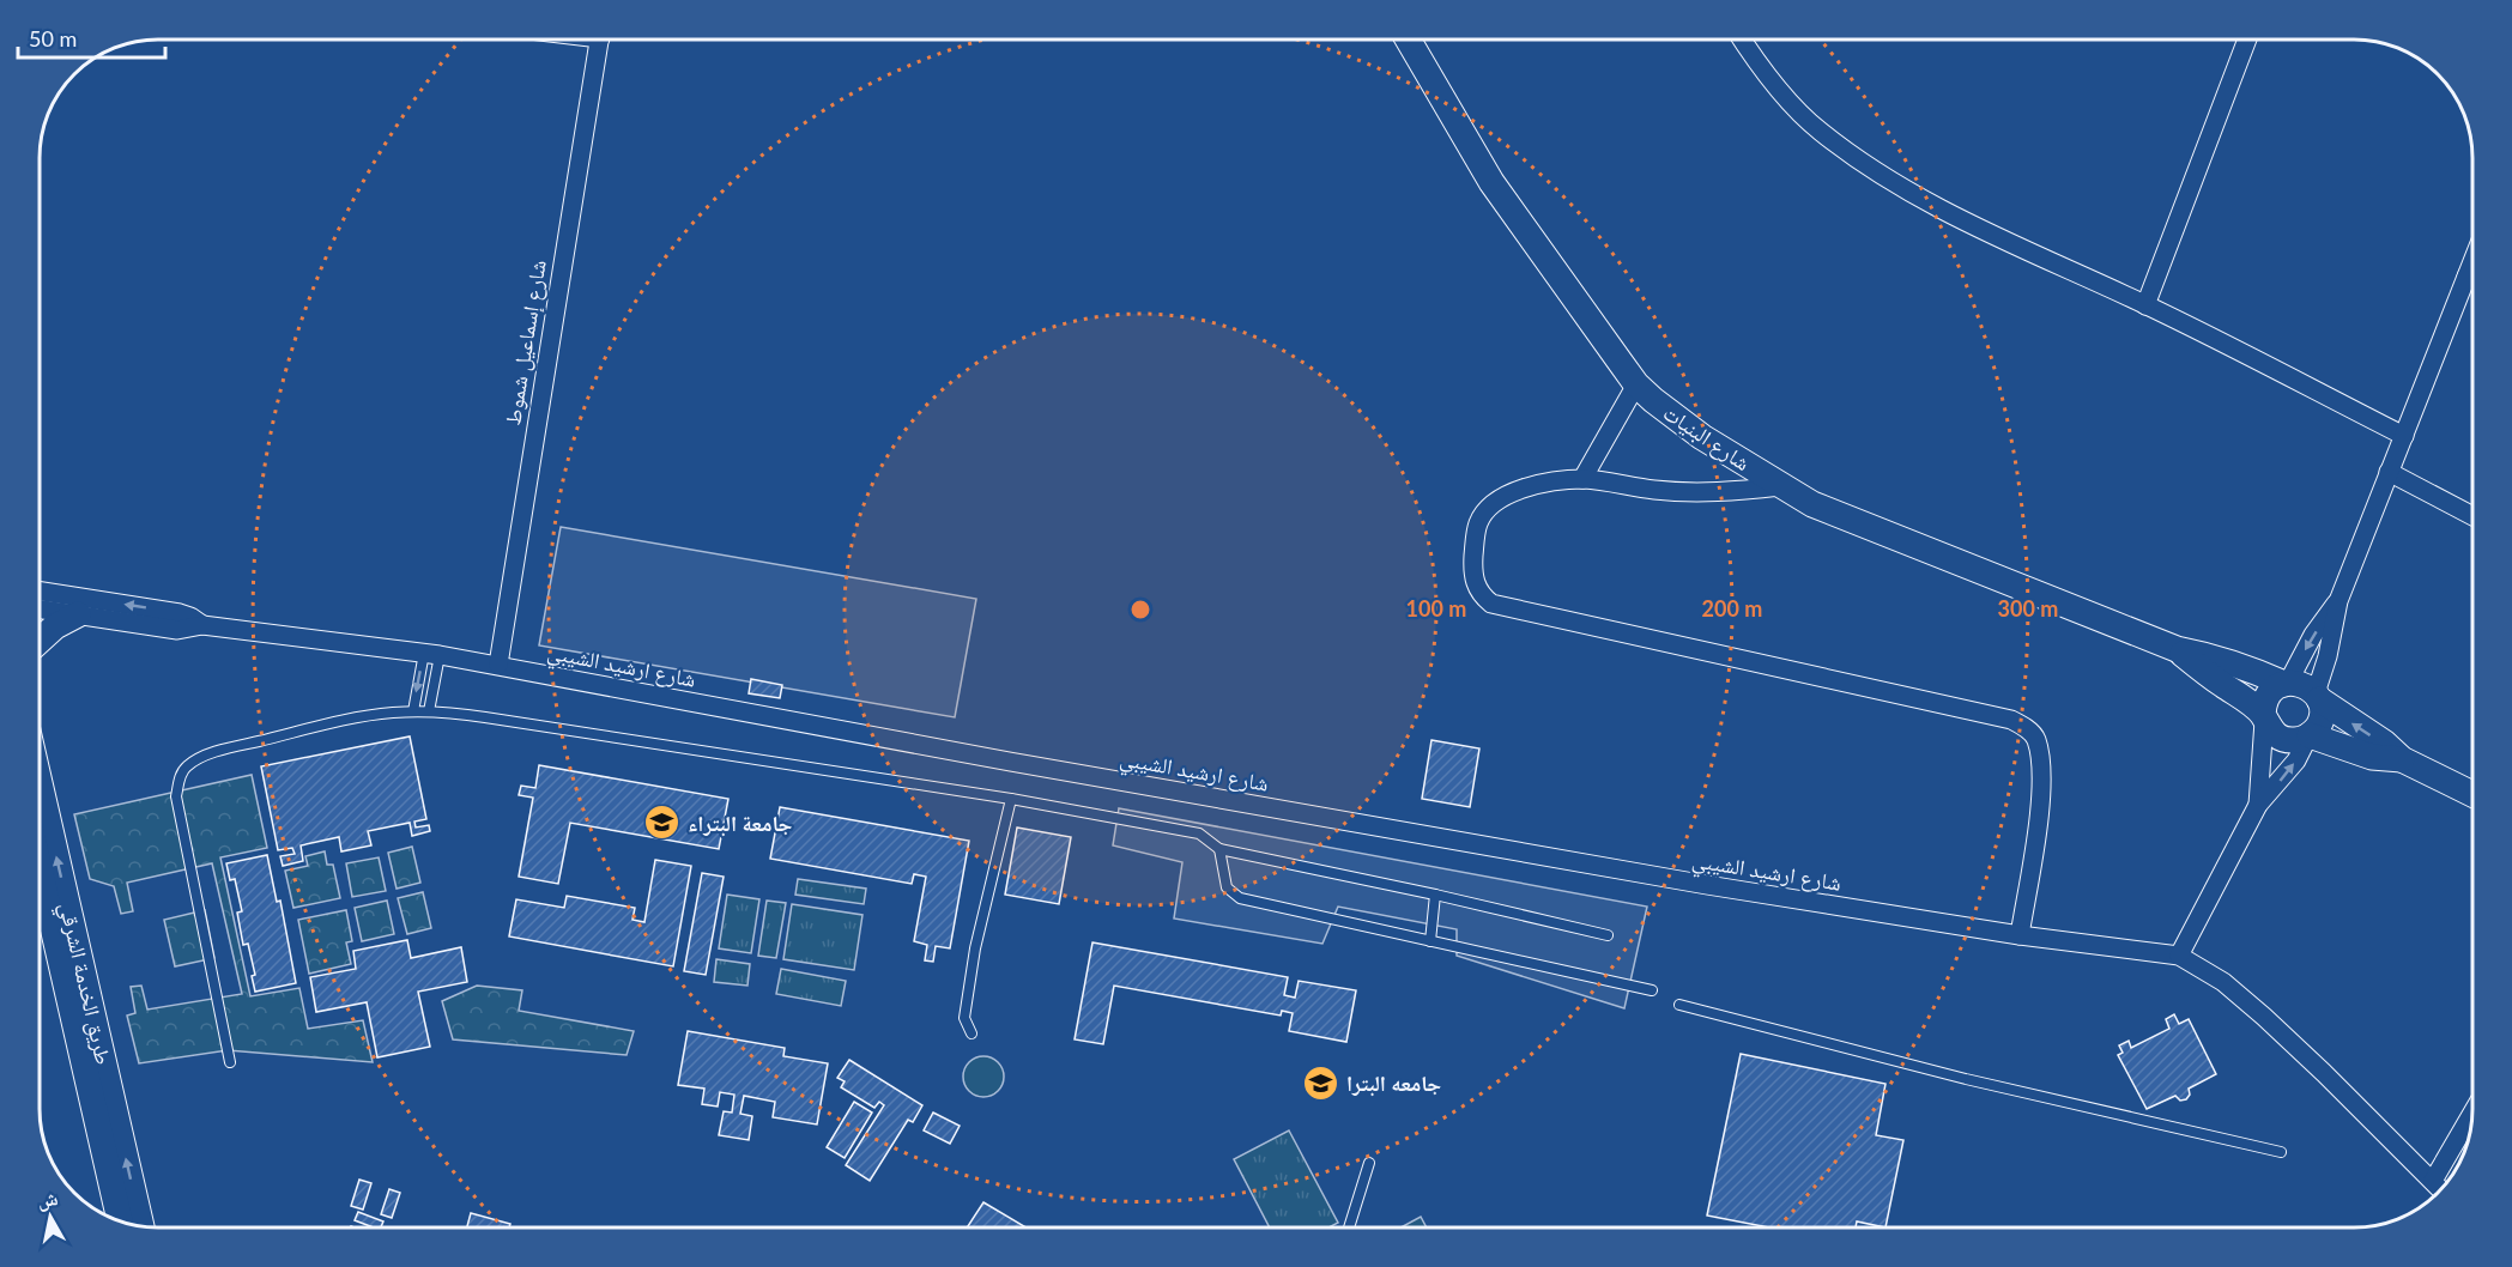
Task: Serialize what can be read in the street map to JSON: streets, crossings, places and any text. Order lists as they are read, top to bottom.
{
  "streets": {
    "main road": ["شارع البنيات", "طريق الخدمة الشرقي"],
    "street": ["شارع إسماعيل شموط", "شارع ارشيد الشيبي"]
  },
  "crossings": [
    ["شارع إسماعيل شموط", "شارع ارشيد الشيبي"]
  ],
  "places": {
    "school or university": ["جامعة البتراء", "جامعه البترا"]
  },
  "scale_bar": "50 m",
  "north": "top",
  "rings": ["100 m", "200 m", "300 m"]
}
